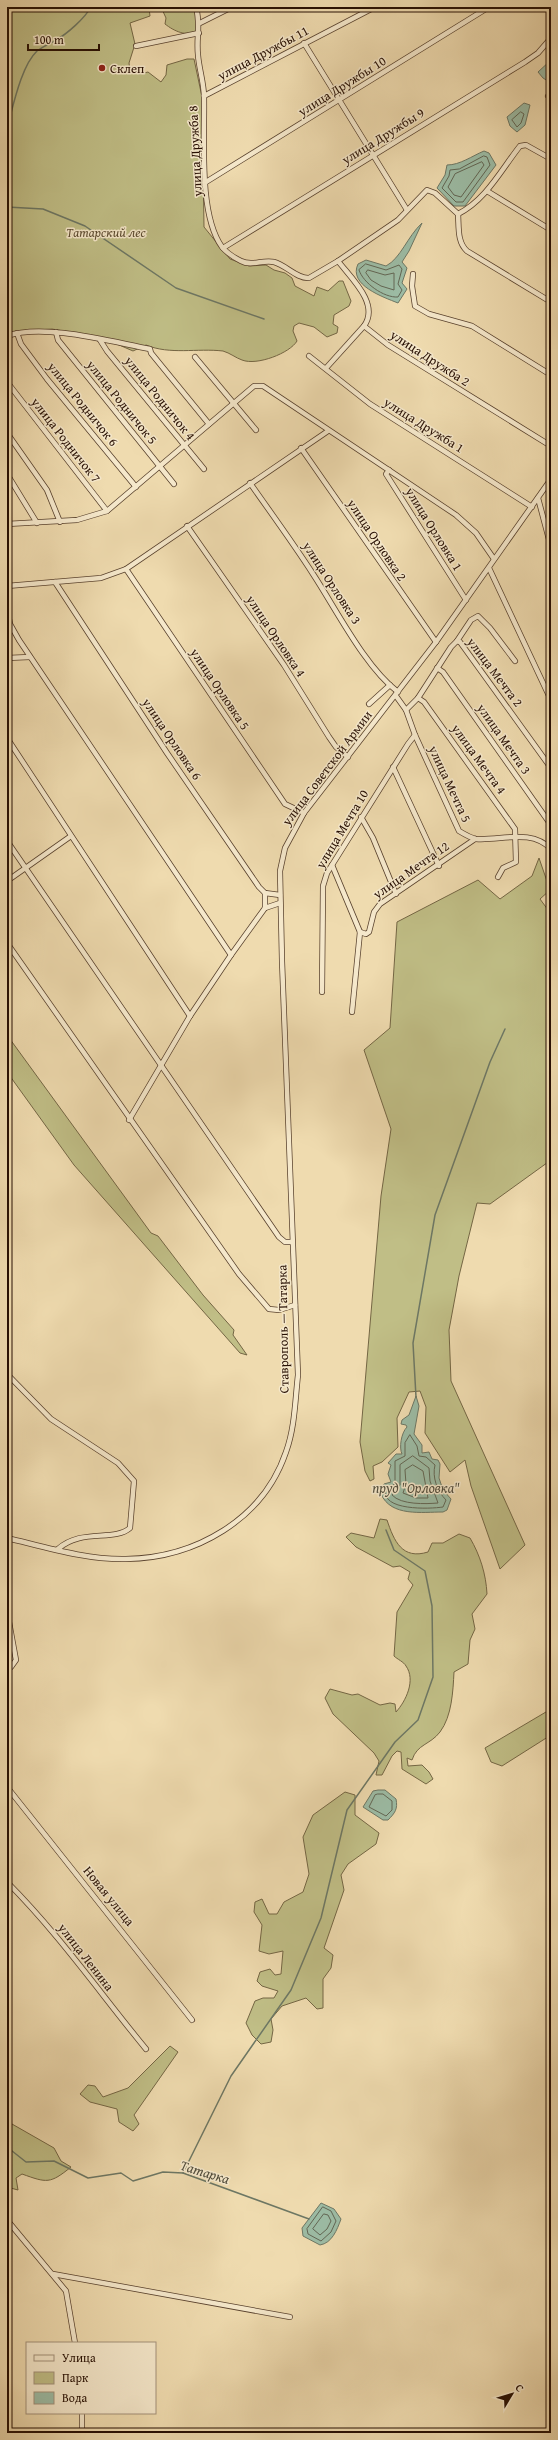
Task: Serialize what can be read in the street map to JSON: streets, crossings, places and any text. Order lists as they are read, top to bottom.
{
  "streets": {
    "street": [
      "улица Дружбы 11",
      "улица Дружбы 10",
      "улица Дружбы 9",
      "улица Дружба 8",
      "улица Дружба 2",
      "улица Родничок 4",
      "улица Родничок 5",
      "улица Родничок 6",
      "улица Дружба 1",
      "улица Родничок 7",
      "улица Орловка 1",
      "улица Орловка 2",
      "улица Орловка 3",
      "улица Орловка 4",
      "улица Мечта 2",
      "улица Орловка 5",
      "улица Орловка 6",
      "улица Мечта 3",
      "улица Мечта 4",
      "улица Советской Армии",
      "улица Мечта 5",
      "улица Мечта 10",
      "улица Мечта 12",
      "Ставрополь — Татарка",
      "Новая улица",
      "улица Ленина"
    ]
  },
  "crossings": [
    ["улица Дружбы 11", "улица Дружба 8"],
    ["улица Дружбы 10", "улица Дружба 8"],
    ["улица Дружбы 9", "улица Дружба 8"],
    ["улица Дружба 1", "улица Советской Армии"],
    ["улица Орловка 1", "улица Советской Армии"],
    ["улица Орловка 2", "улица Советской Армии"],
    ["улица Орловка 3", "улица Советской Армии"],
    ["улица Орловка 3", "улица Мечта 5"],
    ["улица Орловка 4", "улица Советской Армии"],
    ["улица Мечта 2", "улица Мечта 3"],
    ["улица Мечта 2", "улица Мечта 4"],
    ["улица Мечта 2", "улица Мечта 5"],
    ["улица Орловка 5", "улица Советской Армии"],
    ["улица Мечта 4", "улица Мечта 5"],
    ["улица Советской Армии", "улица Мечта 5"],
    ["улица Советской Армии", "Ставрополь — Татарка"],
    ["улица Мечта 5", "улица Мечта 10"],
    ["улица Мечта 5", "улица Мечта 12"]
  ],
  "water": ["пруд \"Орловка\"", "Татарка"],
  "parks": ["Татарский лес"],
  "places": ["Склеп"],
  "legend": ["Улица", "Парк", "Вода"],
  "scale_bar": "100 m",
  "north": "top right"
}
